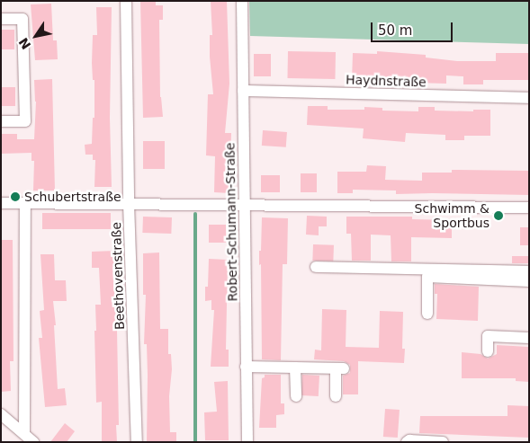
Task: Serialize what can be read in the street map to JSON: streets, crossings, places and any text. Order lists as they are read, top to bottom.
{
  "streets": {
    "street": ["Haydnstraße", "Robert-Schumann-Straße", "Beethovenstraße"]
  },
  "crossings": [
    ["Haydnstraße", "Robert-Schumann-Straße"]
  ],
  "places": ["Schubertstraße", "Schwimm & Sportbus"],
  "scale_bar": "50 m",
  "north": "bottom left"
}
